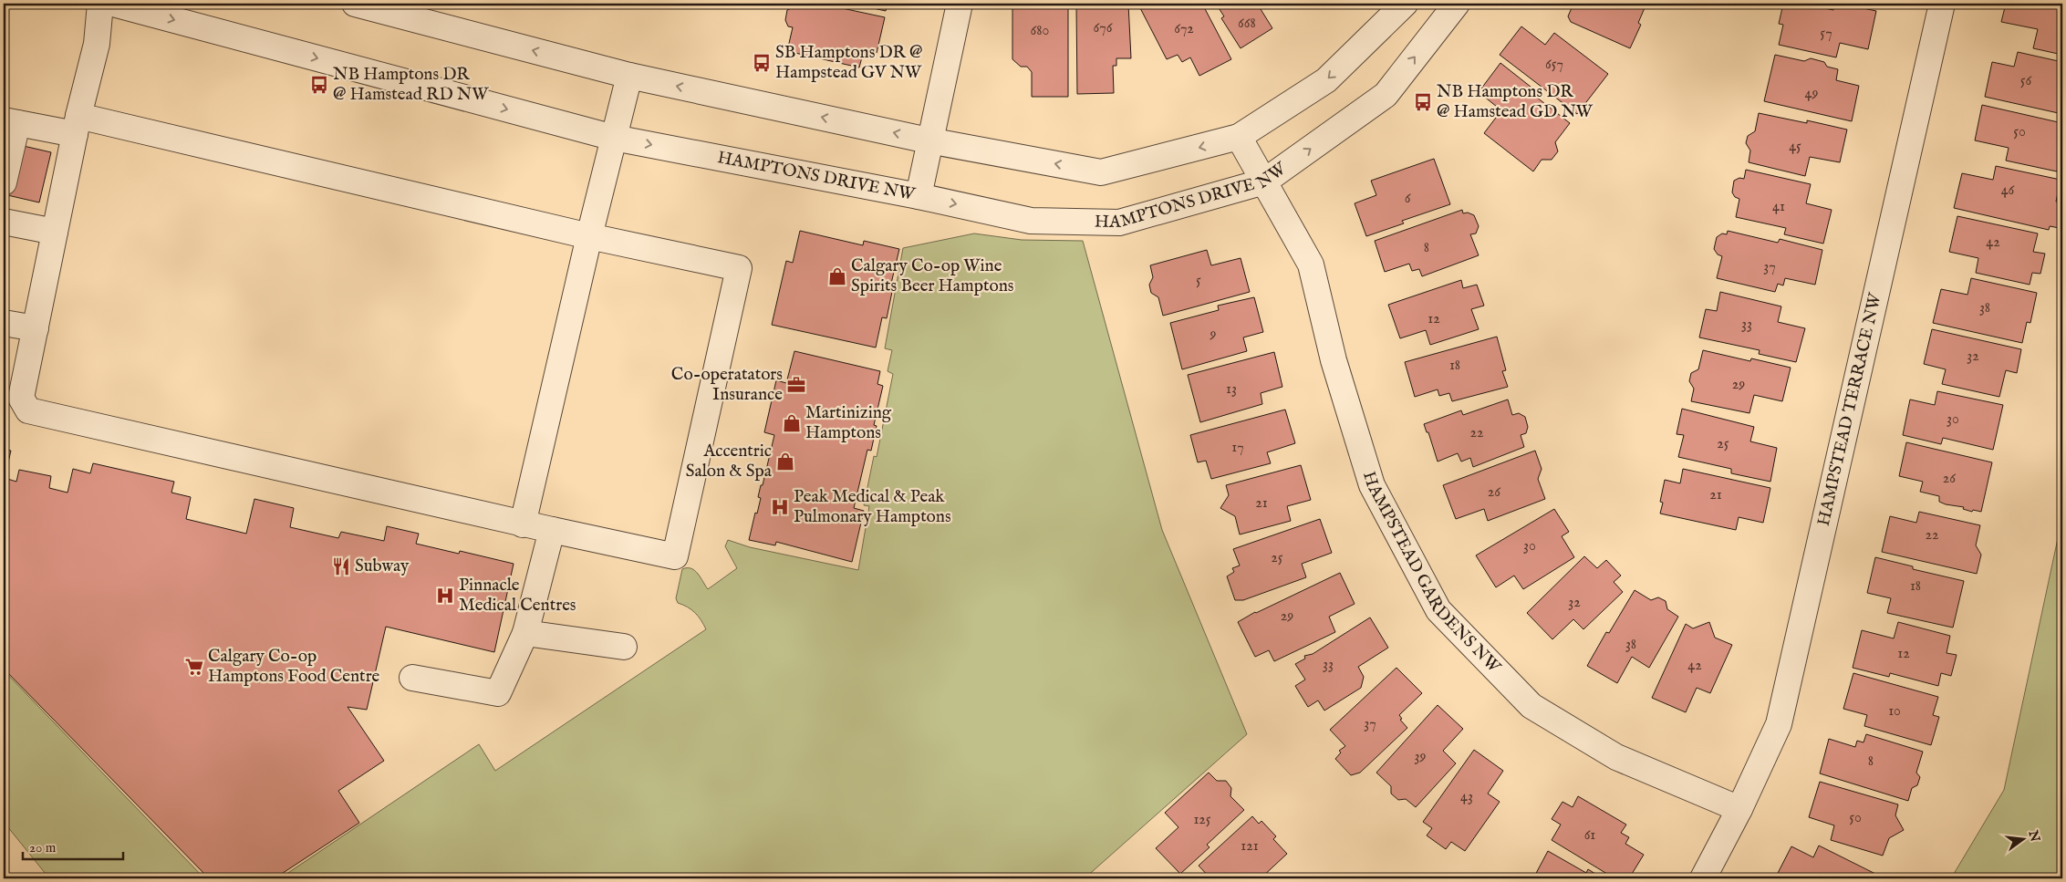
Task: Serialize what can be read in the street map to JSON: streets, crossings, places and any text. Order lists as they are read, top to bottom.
{
  "streets": {
    "street": ["HAMPTONS DRIVE NW", "HAMPSTEAD TERRACE NW", "HAMPSTEAD GARDENS NW"]
  },
  "crossings": [
    ["HAMPTONS DRIVE NW", "HAMPSTEAD GARDENS NW"],
    ["HAMPSTEAD TERRACE NW", "HAMPSTEAD GARDENS NW"]
  ],
  "places": {
    "bus stop": ["SB Hamptons DR @ Hampstead GV NW", "NB Hamptons DR @ Hamstead RD NW", "NB Hamptons DR @ Hamstead GD NW"],
    "shop": ["Calgary Co-op Wine Spirits Beer Hamptons", "Martinizing Hamptons", "Accentric Salon & Spa"],
    "office": ["Co-operatators Insurance"],
    "hospital": ["Peak Medical & Peak Pulmonary Hamptons", "Pinnacle Medical Centres"],
    "restaurant": ["Subway"],
    "supermarket": ["Calgary Co-op Hamptons Food Centre"]
  },
  "house_numbers": [
    "668",
    "676",
    "672",
    "680",
    "57",
    "657",
    "56",
    "49",
    "50",
    "45",
    "46",
    "6",
    "41",
    "42",
    "8",
    "37",
    "5",
    "38",
    "12",
    "33",
    "9",
    "32",
    "18",
    "29",
    "13",
    "30",
    "22",
    "25",
    "17",
    "26",
    "26",
    "21",
    "21",
    "22",
    "30",
    "25",
    "18",
    "32",
    "29",
    "38",
    "12",
    "33",
    "42",
    "10",
    "37",
    "39",
    "8",
    "43",
    "50",
    "125",
    "61",
    "121"
  ],
  "scale_bar": "20 m",
  "north": "right"
}
